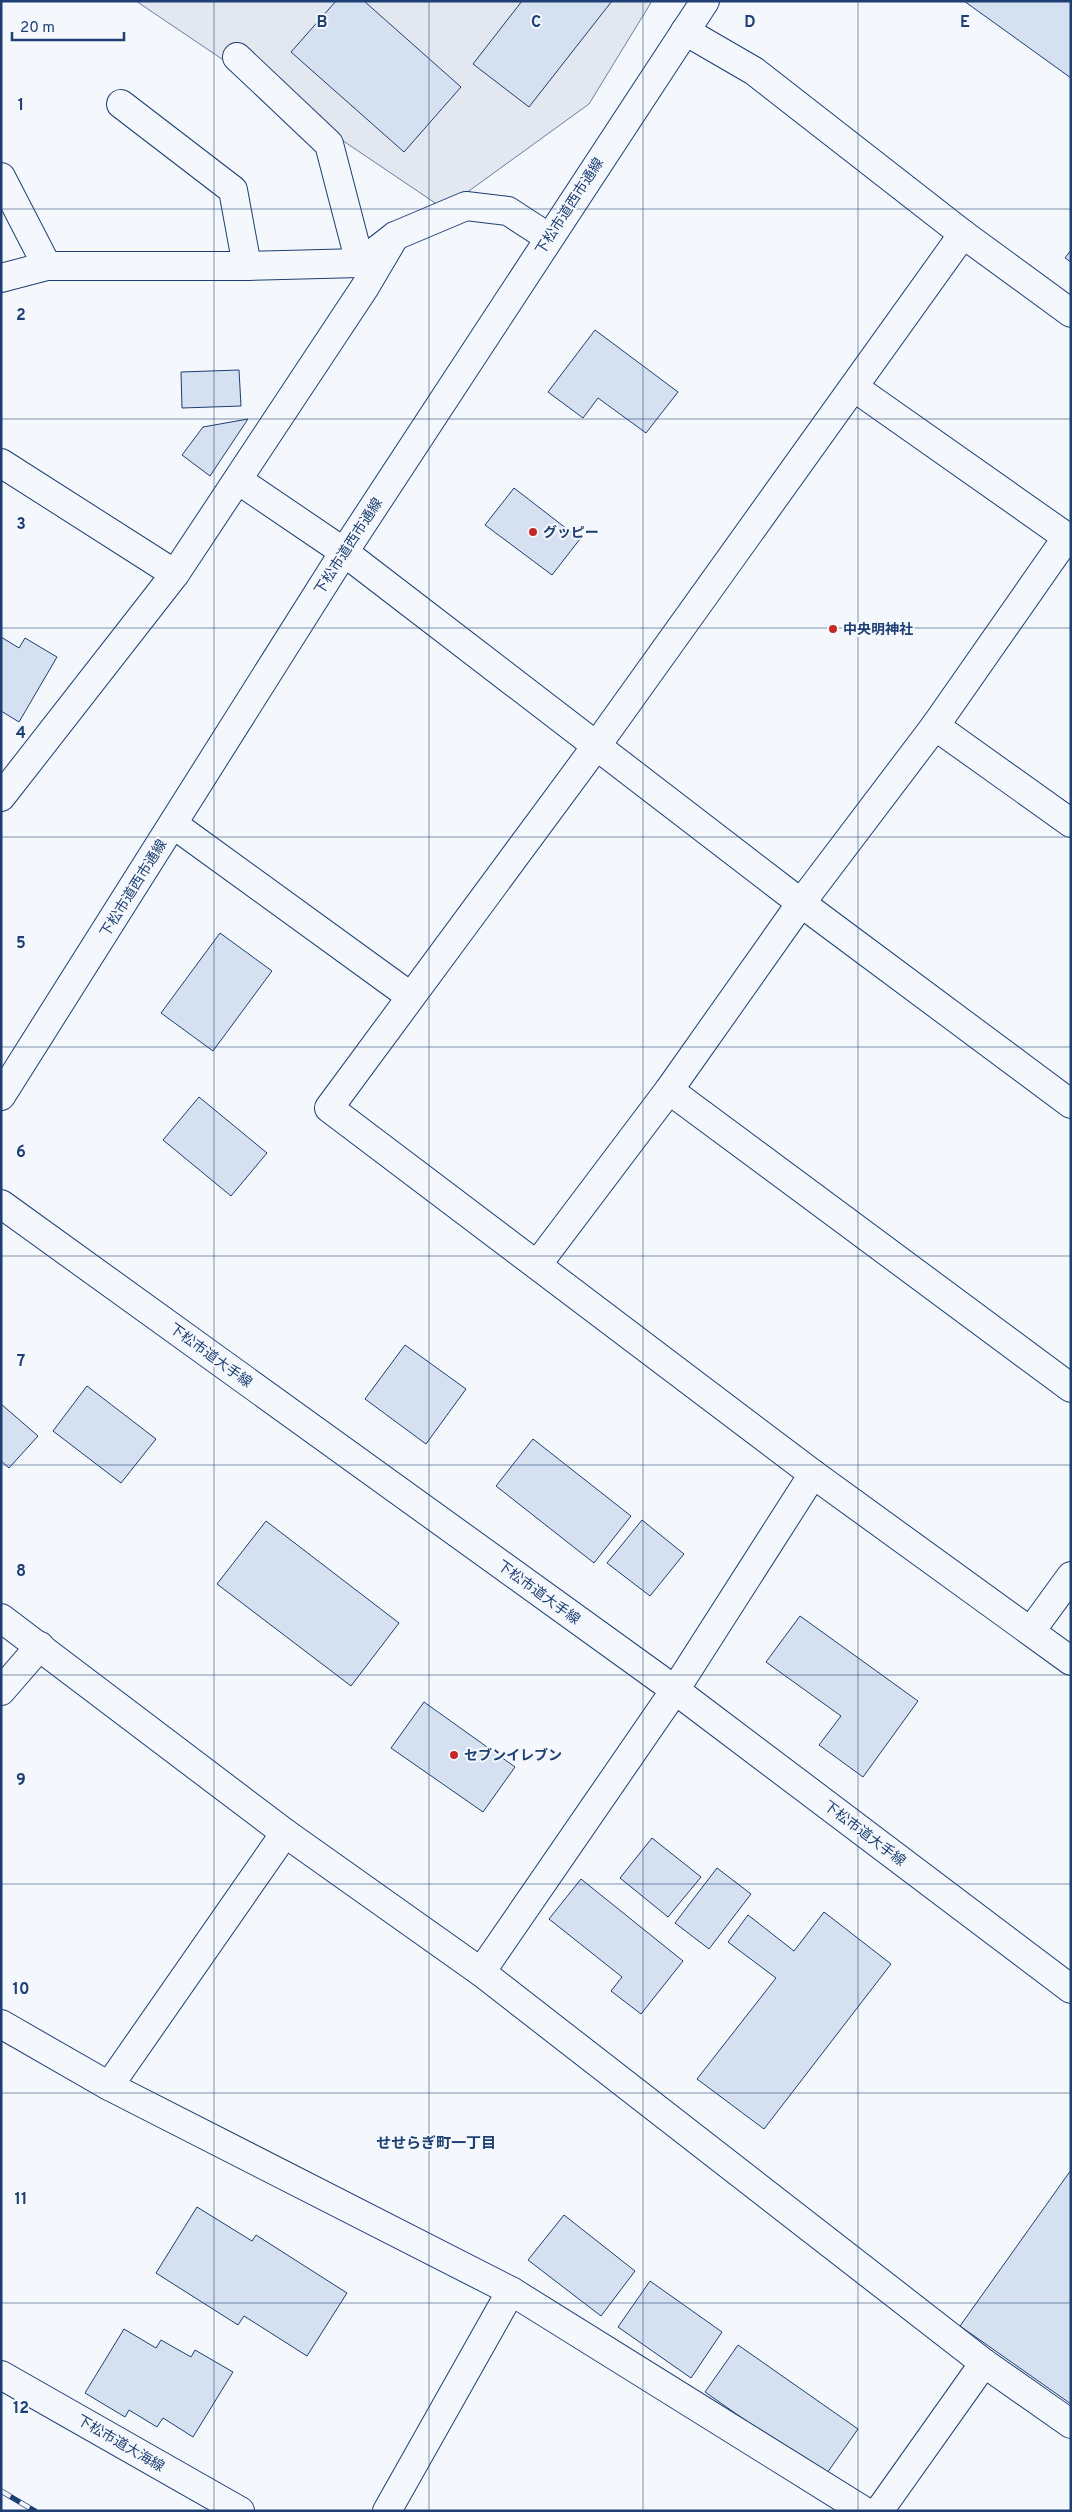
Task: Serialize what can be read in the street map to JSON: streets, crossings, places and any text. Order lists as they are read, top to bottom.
{
  "streets": {
    "street": ["下松市道西市通線", "下松市道大手線", "下松市道大海線"]
  },
  "districts": ["せせらぎ町一丁目"],
  "places": ["グッピー", "中央明神社", "セブンイレブン"],
  "scale_bar": "20 m",
  "grid": {
    "columns": [
      "B",
      "C",
      "D",
      "E"
    ],
    "rows": [
      "1",
      "2",
      "3",
      "4",
      "5",
      "6",
      "7",
      "8",
      "9",
      "10",
      "11",
      "12"
    ]
  }
}
